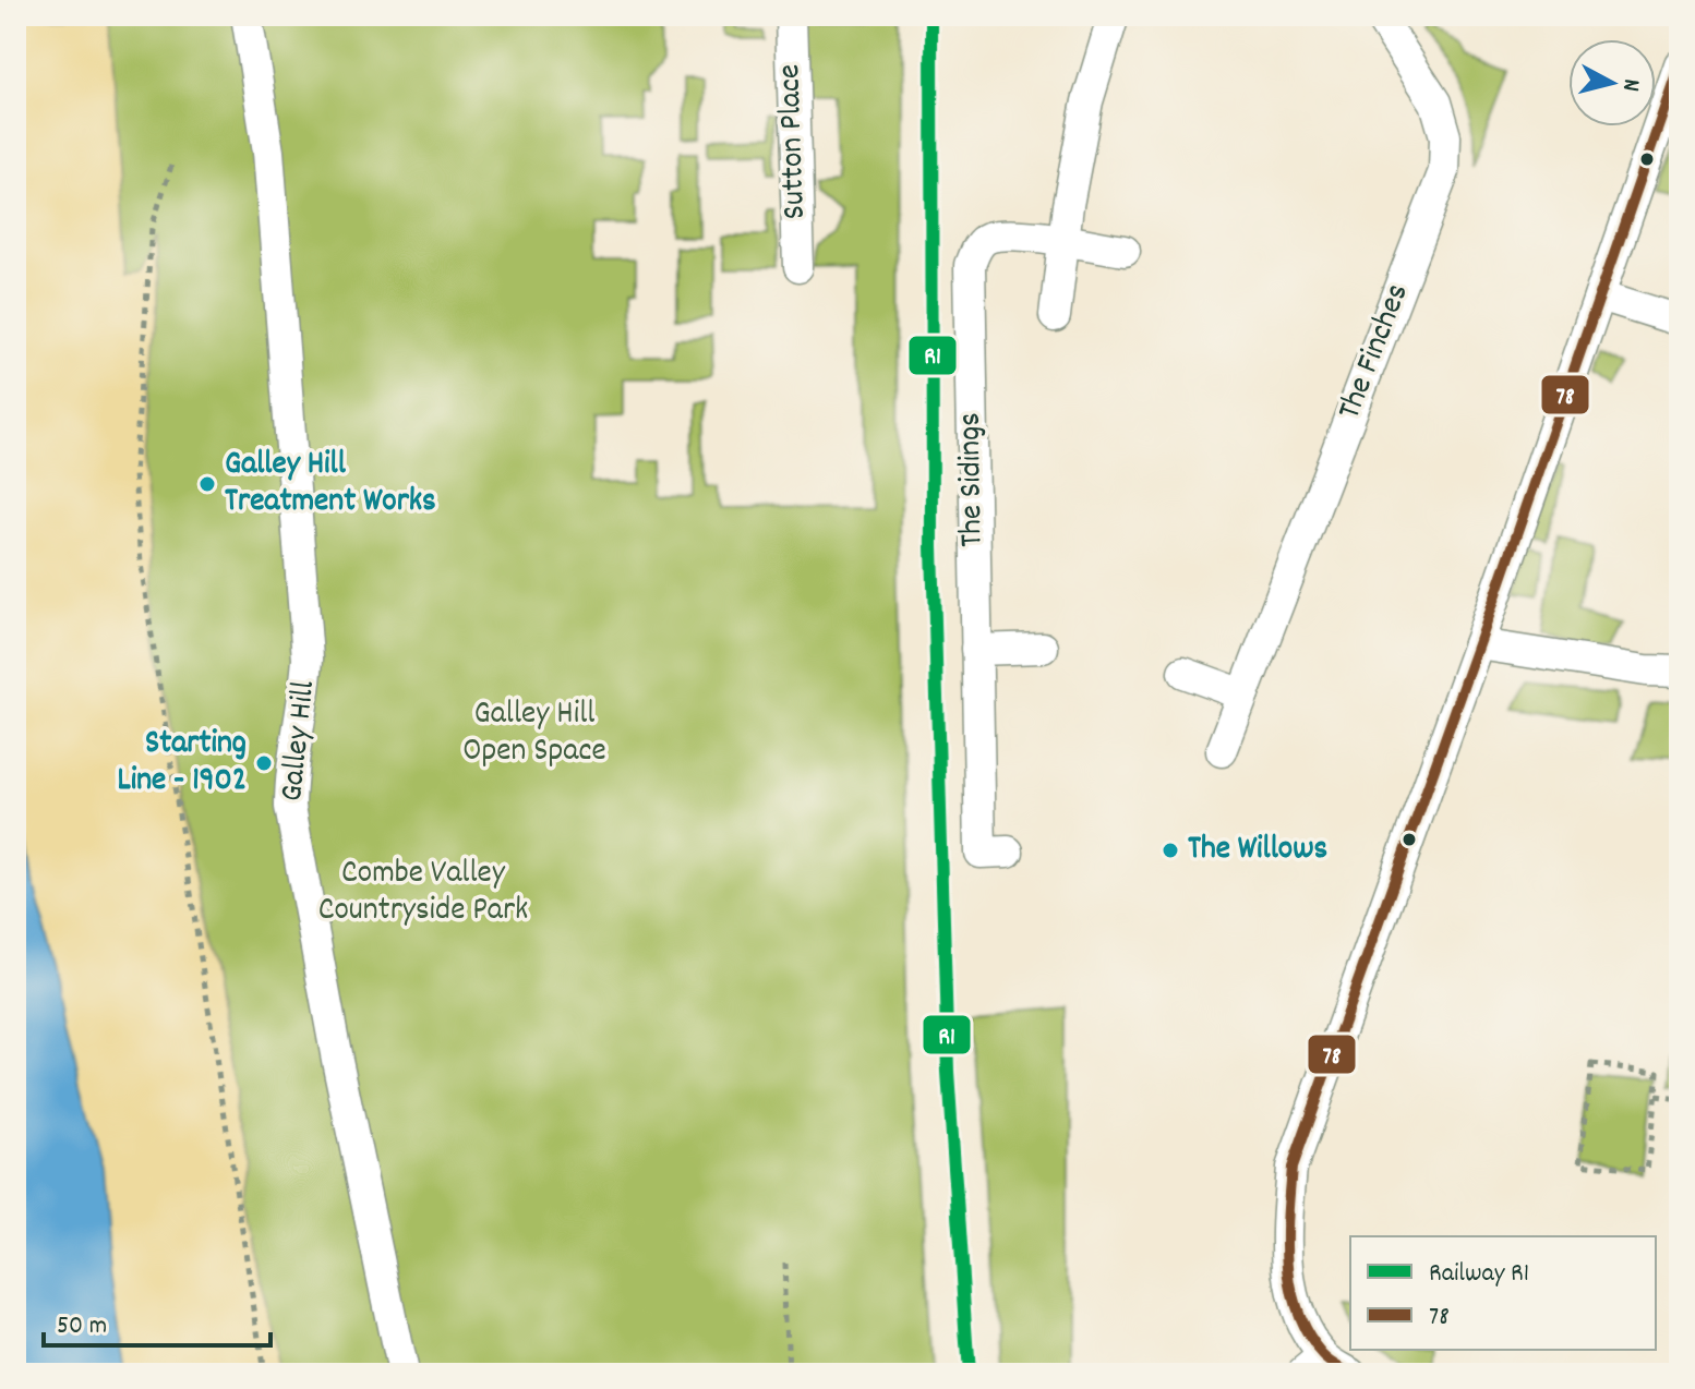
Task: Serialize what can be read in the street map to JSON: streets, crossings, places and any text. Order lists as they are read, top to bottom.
{
  "streets": {
    "street": [
      "Sutton Place",
      "The Finches",
      "The Sidings",
      "Galley Hill"
    ]
  },
  "parks": ["Galley Hill Open Space", "Combe Valley Countryside Park"],
  "places": ["Galley Hill Treatment Works", "Starting Line - 1902", "The Willows"],
  "lines": ["rail line R1", "transit line 78"],
  "legend": ["Railway R1", "78"],
  "scale_bar": "50 m",
  "north": "right"
}
